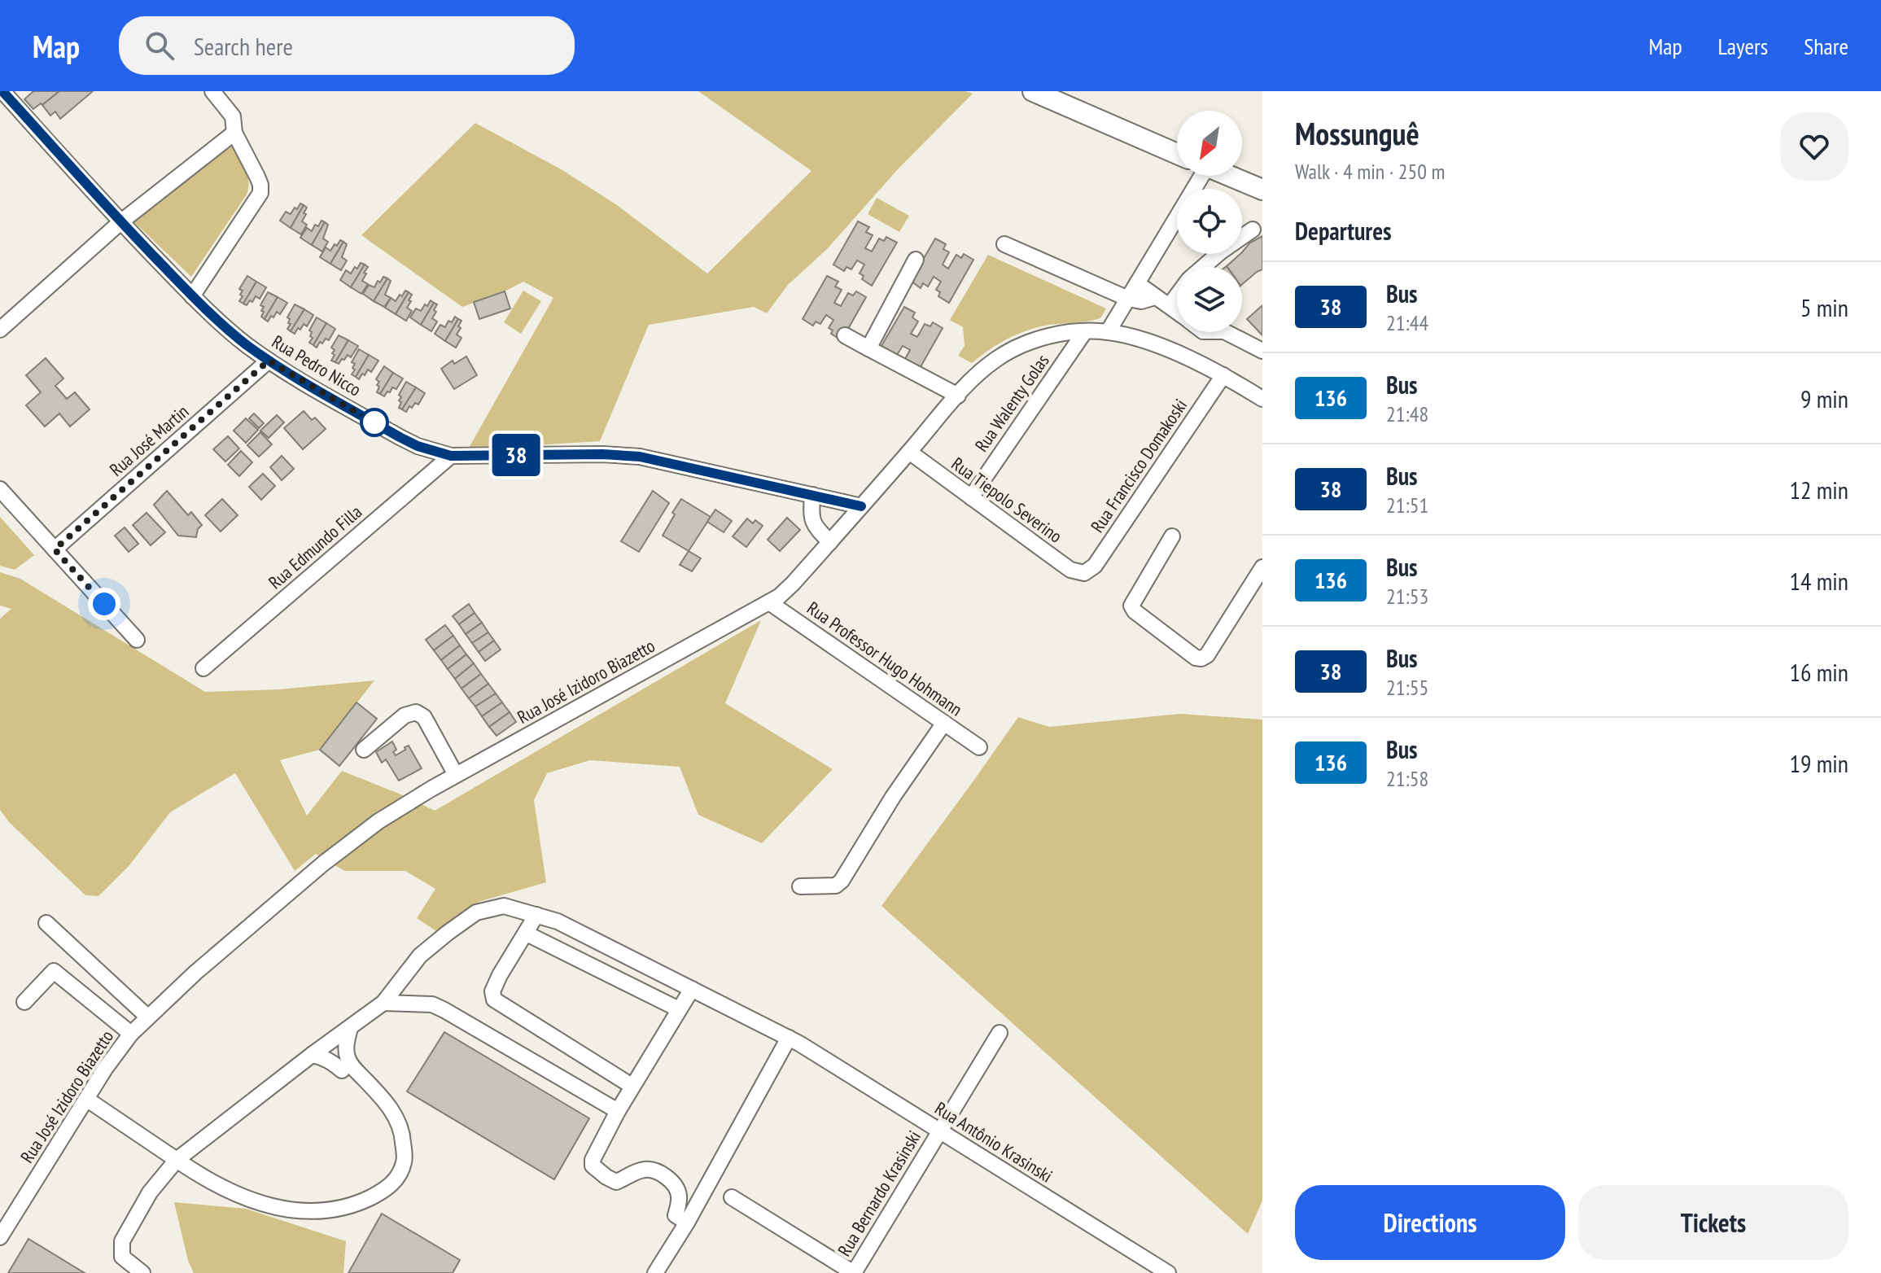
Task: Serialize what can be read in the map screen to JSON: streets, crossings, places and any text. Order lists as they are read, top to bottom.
{
  "streets": {
    "street": [
      "Rua Pedro Nicco",
      "Rua Walenty Golas",
      "Rua José Martin",
      "Rua Francisco Domakoski",
      "Rua Tiepolo Severino",
      "Rua Edmundo Filla",
      "Rua Professor Hugo Hohmann",
      "Rua José Izidoro Biazetto",
      "Rua Antônio Krasinski",
      "Rua Bernardo Krasinski"
    ]
  },
  "crossings": [
    ["Rua Pedro Nicco", "Rua José Martin"],
    ["Rua Pedro Nicco", "Rua Edmundo Filla"],
    ["Rua Pedro Nicco", "Rua José Izidoro Biazetto"],
    ["Rua Walenty Golas", "Rua Tiepolo Severino"],
    ["Rua Walenty Golas", "Rua José Izidoro Biazetto"],
    ["Rua Francisco Domakoski", "Rua Tiepolo Severino"],
    ["Rua Francisco Domakoski", "Rua José Izidoro Biazetto"],
    ["Rua Tiepolo Severino", "Rua José Izidoro Biazetto"],
    ["Rua Professor Hugo Hohmann", "Rua José Izidoro Biazetto"],
    ["Rua Antônio Krasinski", "Rua Bernardo Krasinski"]
  ],
  "lines": ["bus line 38"],
  "north": "bottom left",
  "page": {
    "header": "Map",
    "search": "Search here",
    "nav": ["Map", "Layers", "Share"],
    "on_map": "38",
    "heading": [
      ["Mossunguê", "Walk · 4 min · 250 m"],
      "Departures"
    ],
    "list": [
      {
        "mark": "38",
        "name": "Bus",
        "note": "21:44",
        "value": "5 min"
      },
      {
        "mark": "136",
        "name": "Bus",
        "note": "21:48",
        "value": "9 min"
      },
      {
        "mark": "38",
        "name": "Bus",
        "note": "21:51",
        "value": "12 min"
      },
      {
        "mark": "136",
        "name": "Bus",
        "note": "21:53",
        "value": "14 min"
      },
      {
        "mark": "38",
        "name": "Bus",
        "note": "21:55",
        "value": "16 min"
      },
      {
        "mark": "136",
        "name": "Bus",
        "note": "21:58",
        "value": "19 min"
      }
    ],
    "buttons": ["Directions", "Tickets"]
  }
}
